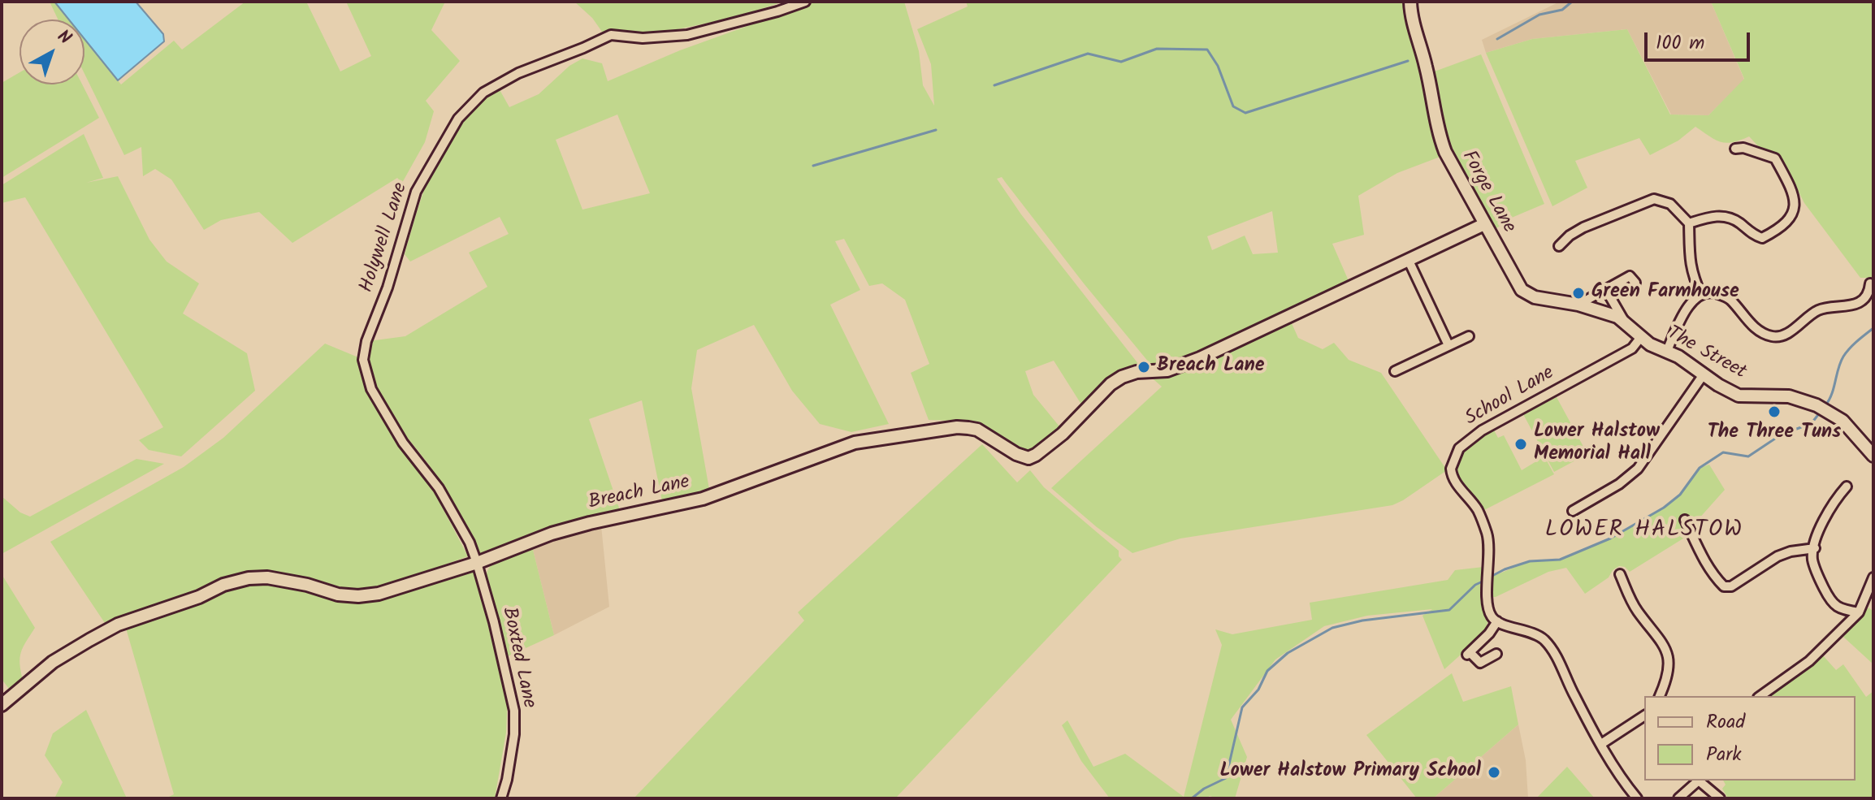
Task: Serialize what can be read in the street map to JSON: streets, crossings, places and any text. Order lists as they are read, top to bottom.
{
  "streets": {
    "street": [
      "Forge Lane",
      "Holywell Lane",
      "The Street",
      "School Lane",
      "Breach Lane",
      "Boxted Lane"
    ]
  },
  "crossings": [
    ["Forge Lane", "The Street"],
    ["Forge Lane", "Breach Lane"],
    ["Holywell Lane", "Breach Lane"],
    ["Holywell Lane", "Boxted Lane"],
    ["The Street", "School Lane"],
    ["Breach Lane", "Boxted Lane"]
  ],
  "districts": ["LOWER HALSTOW"],
  "places": [
    "Green Farmhouse",
    "Breach Lane",
    "The Three Tuns",
    "Lower Halstow Memorial Hall",
    "Lower Halstow Primary School"
  ],
  "legend": ["Road", "Park"],
  "scale_bar": "100 m",
  "north": "top right"
}
